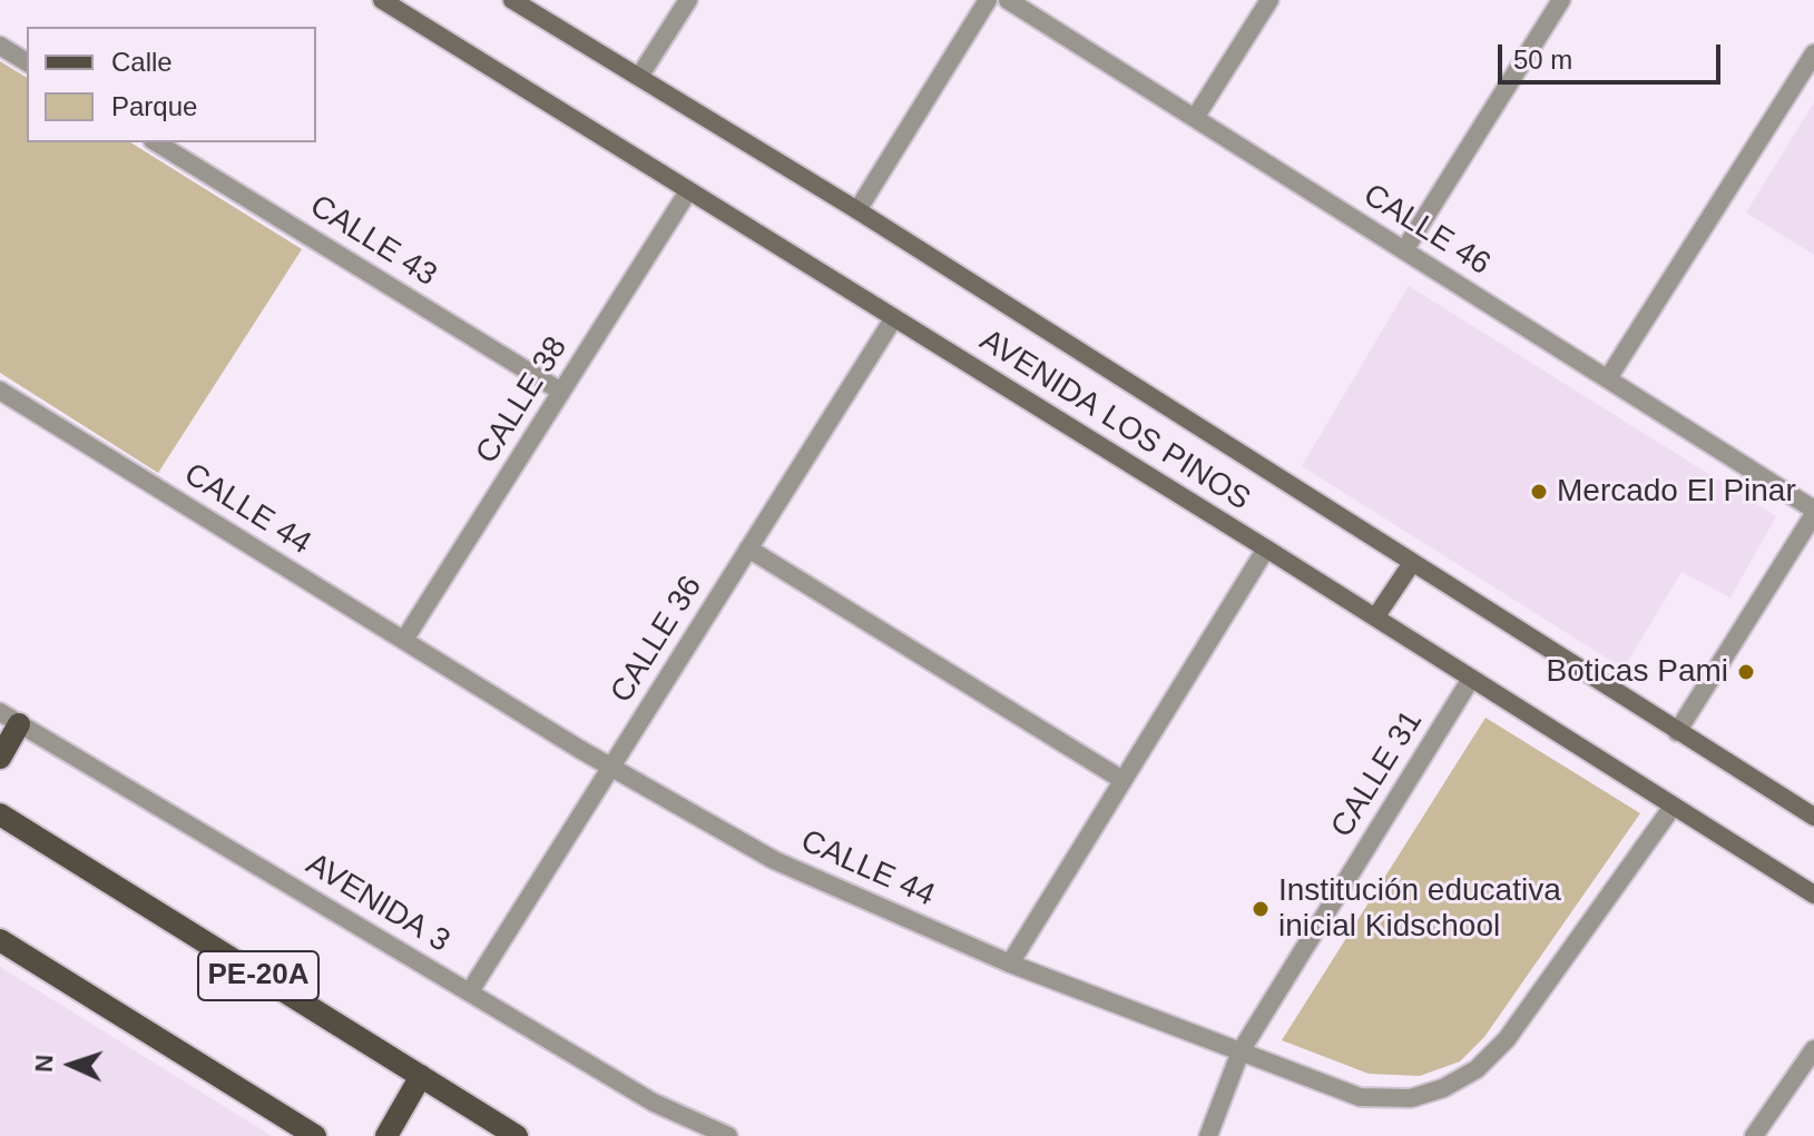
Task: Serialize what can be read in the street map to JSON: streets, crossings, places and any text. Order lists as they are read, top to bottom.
{
  "streets": {
    "main road": ["PE-20A"],
    "street": [
      "CALLE 46",
      "CALLE 43",
      "CALLE 38",
      "AVENIDA LOS PINOS",
      "CALLE 44",
      "CALLE 36",
      "CALLE 31",
      "AVENIDA 3"
    ]
  },
  "crossings": [
    ["CALLE 43", "CALLE 38"],
    ["CALLE 38", "AVENIDA LOS PINOS"],
    ["CALLE 38", "CALLE 44"],
    ["AVENIDA LOS PINOS", "CALLE 44"],
    ["AVENIDA LOS PINOS", "CALLE 36"],
    ["AVENIDA LOS PINOS", "CALLE 31"],
    ["CALLE 44", "CALLE 36"],
    ["CALLE 44", "CALLE 31"],
    ["CALLE 36", "AVENIDA 3"]
  ],
  "places": ["Mercado El Pinar", "Boticas Pami", "Institución educativa inicial Kidschool"],
  "legend": ["Calle", "Parque"],
  "scale_bar": "50 m",
  "north": "left"
}
